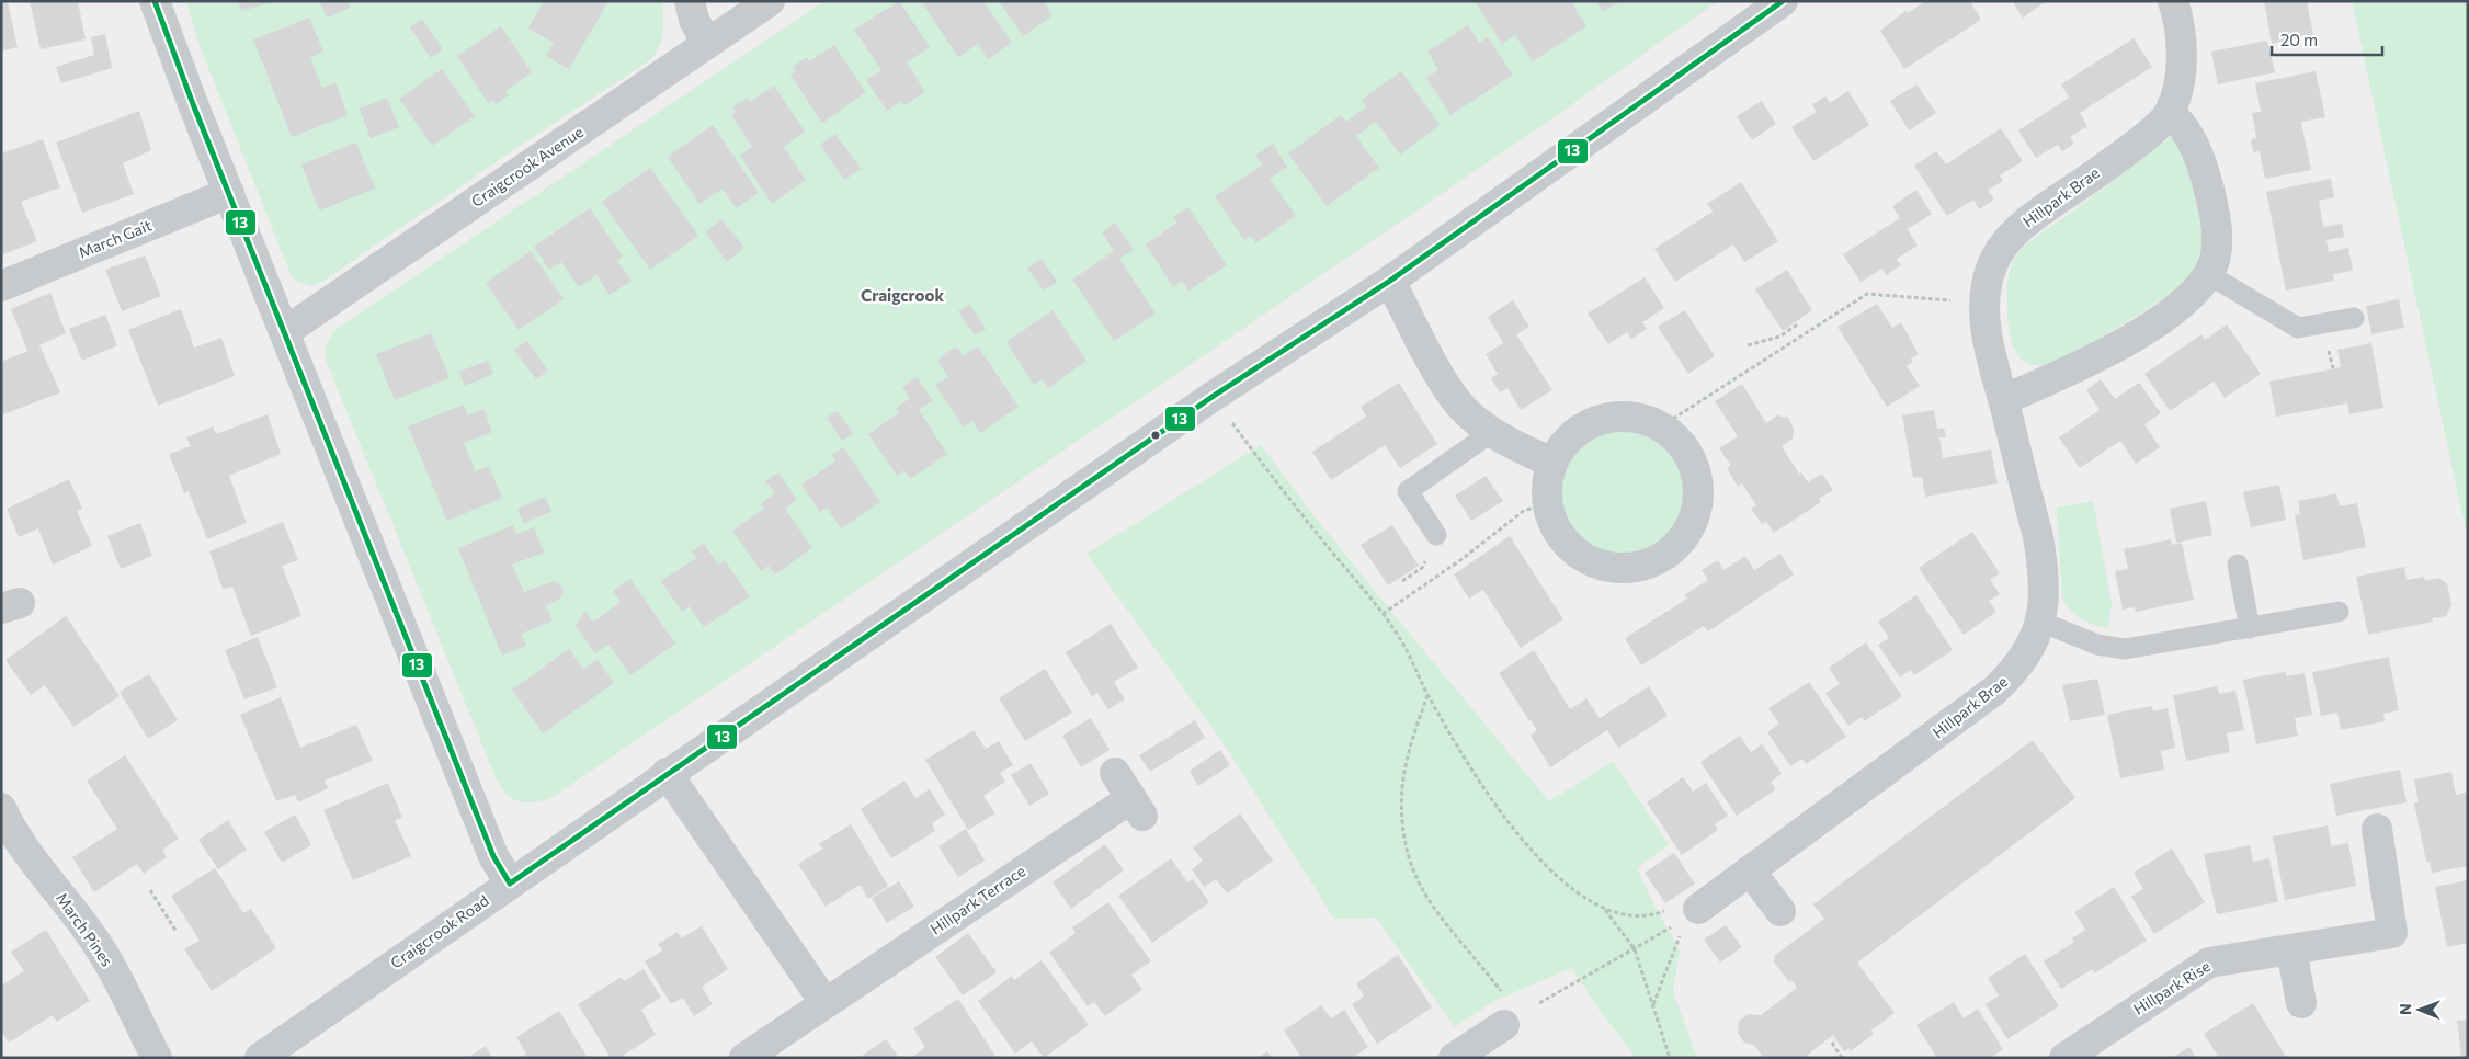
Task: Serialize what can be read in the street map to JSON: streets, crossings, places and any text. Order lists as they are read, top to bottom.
{
  "streets": {
    "street": [
      "Craigcrook Avenue",
      "Hillpark Brae",
      "March Gait",
      "Hillpark Terrace",
      "March Pines",
      "Craigcrook Road",
      "Hillpark Rise"
    ]
  },
  "districts": ["Craigcrook"],
  "lines": ["transit line 13"],
  "scale_bar": "20 m",
  "north": "left"
}
